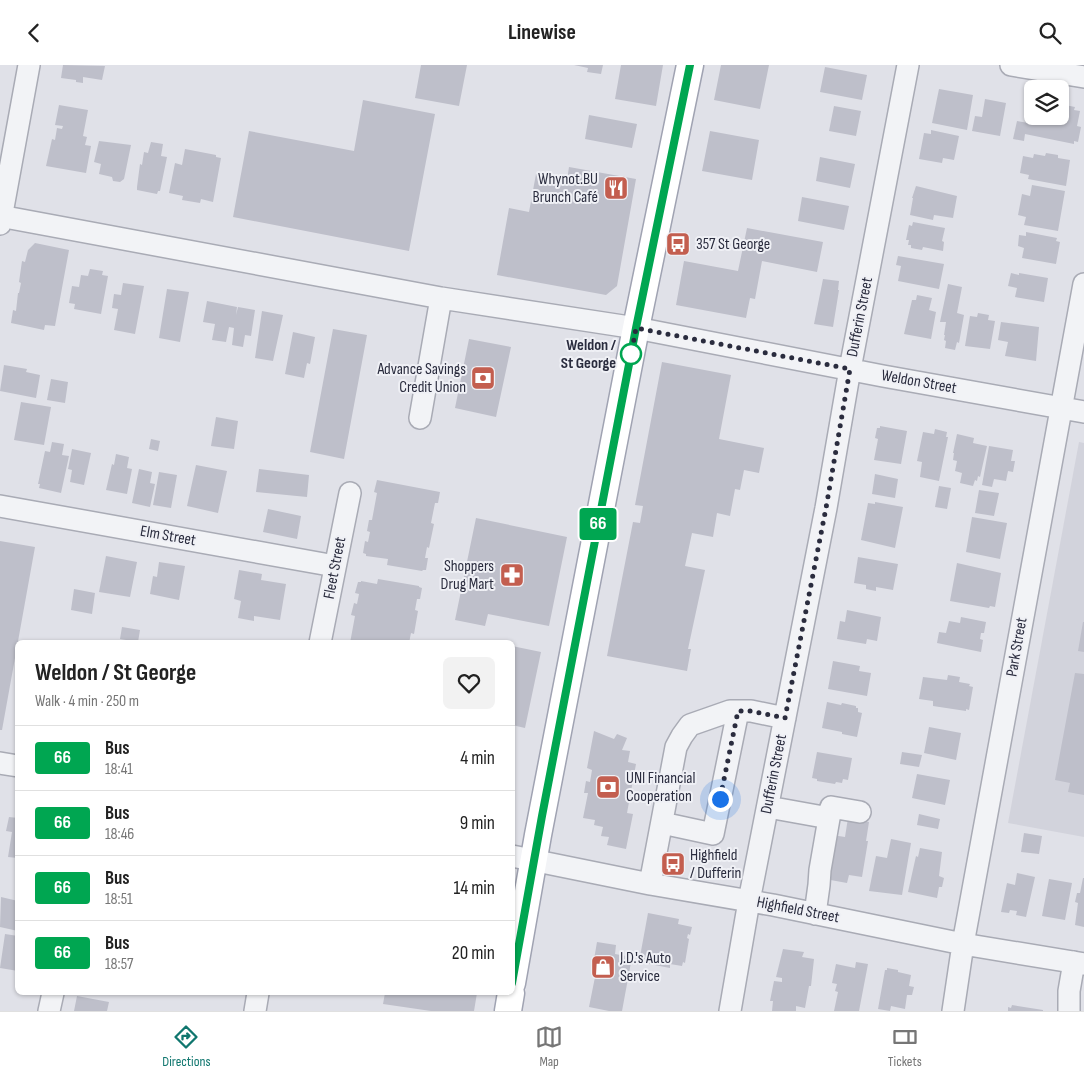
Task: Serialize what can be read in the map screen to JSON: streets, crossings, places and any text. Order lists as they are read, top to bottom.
{
  "streets": {
    "street": [
      "Dufferin Street",
      "Weldon Street",
      "Elm Street",
      "Fleet Street",
      "Park Street",
      "Highfield Street"
    ]
  },
  "crossings": [
    ["Dufferin Street", "Weldon Street"],
    ["Dufferin Street", "Highfield Street"],
    ["Weldon Street", "Park Street"],
    ["Elm Street", "Fleet Street"],
    ["Park Street", "Highfield Street"]
  ],
  "places": {
    "restaurant": ["Whynot.BU Brunch Café"],
    "bus stop": ["357 St George", "Highfield / Dufferin"],
    "other": ["Weldon / St George"],
    "bank": ["Advance Savings Credit Union", "UNI Financial Cooperation"],
    "pharmacy": ["Shoppers Drug Mart"],
    "shop": ["J.D.'s Auto Service"]
  },
  "lines": ["bus line 66"],
  "page": {
    "header": "Linewise",
    "on_map": "66",
    "heading": ["Weldon / St George", "Walk · 4 min · 250 m"],
    "list": [
      {
        "mark": "66",
        "name": "Bus",
        "note": "18:41",
        "value": "4 min"
      },
      {
        "mark": "66",
        "name": "Bus",
        "note": "18:46",
        "value": "9 min"
      },
      {
        "mark": "66",
        "name": "Bus",
        "note": "18:51",
        "value": "14 min"
      },
      {
        "mark": "66",
        "name": "Bus",
        "note": "18:57",
        "value": "20 min"
      }
    ],
    "tabs": ["Directions", "Map", "Tickets"]
  }
}
